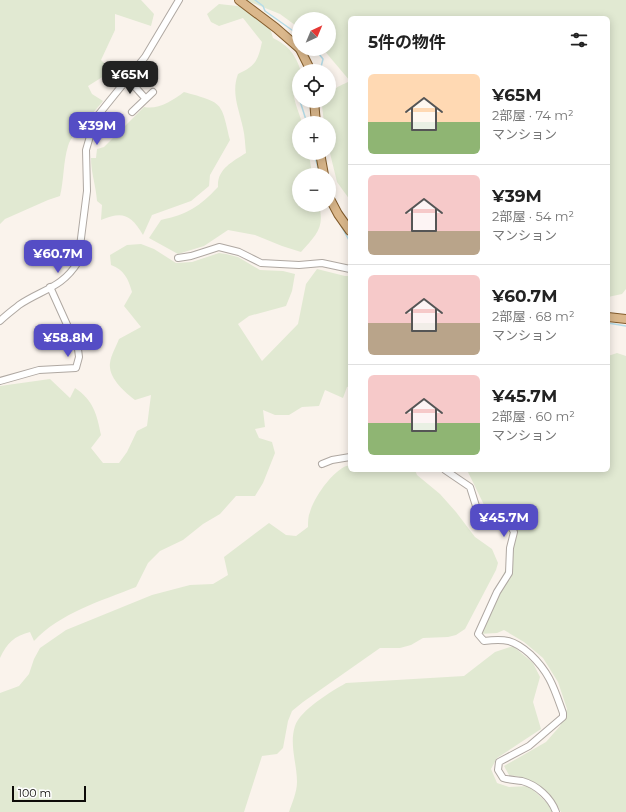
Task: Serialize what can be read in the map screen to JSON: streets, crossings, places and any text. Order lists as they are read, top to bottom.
{
  "scale_bar": "100 m",
  "north": "top right",
  "page": {
    "map_buttons": ["+", "−"],
    "heading": "5件の物件",
    "price": [
      "¥65M",
      "¥39M",
      "¥60.7M",
      "¥58.8M",
      "¥45.7M"
    ],
    "list": [
      {
        "name": "¥65M",
        "note": "2部屋 · 74 m² · マンション"
      },
      {
        "name": "¥39M",
        "note": "2部屋 · 54 m² · マンション"
      },
      {
        "name": "¥60.7M",
        "note": "2部屋 · 68 m² · マンション"
      },
      {
        "name": "¥45.7M",
        "note": "2部屋 · 60 m² · マンション"
      }
    ],
    "scale": "100 m"
  }
}
